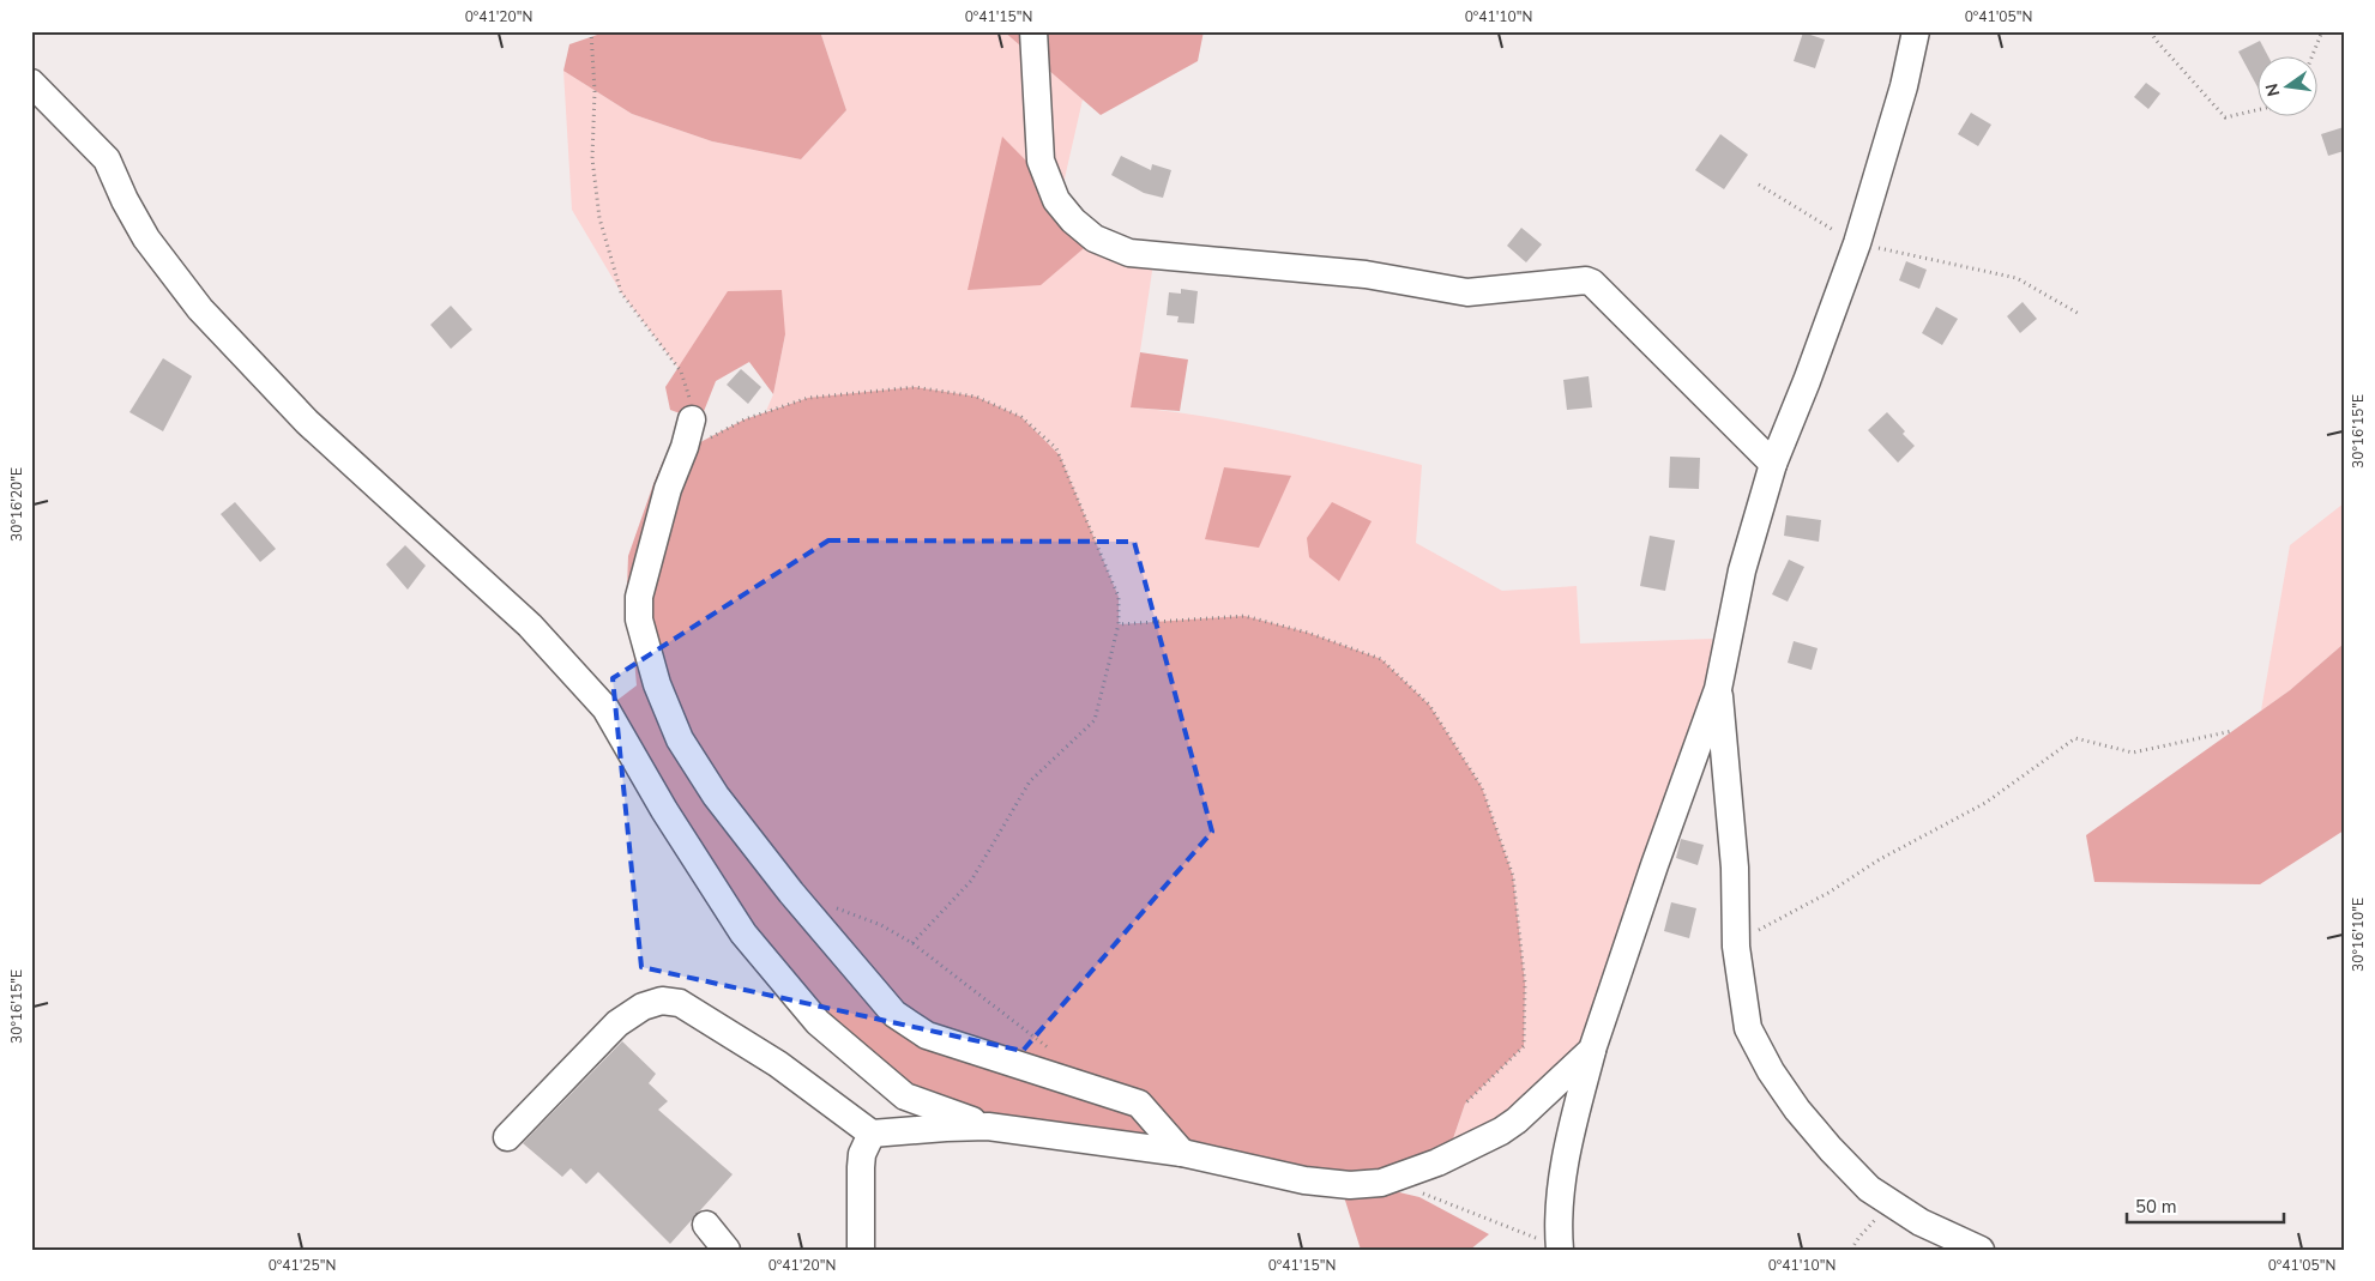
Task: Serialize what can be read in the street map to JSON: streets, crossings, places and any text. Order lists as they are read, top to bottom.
{
  "scale_bar": "50 m",
  "north": "left",
  "coordinates": [
    "0°41'20\"N",
    "0°41'15\"N",
    "0°41'10\"N",
    "0°41'05\"N",
    "30°16'15\"E",
    "30°16'20\"E",
    "30°16'10\"E",
    "0°41'25\"N"
  ]
}
